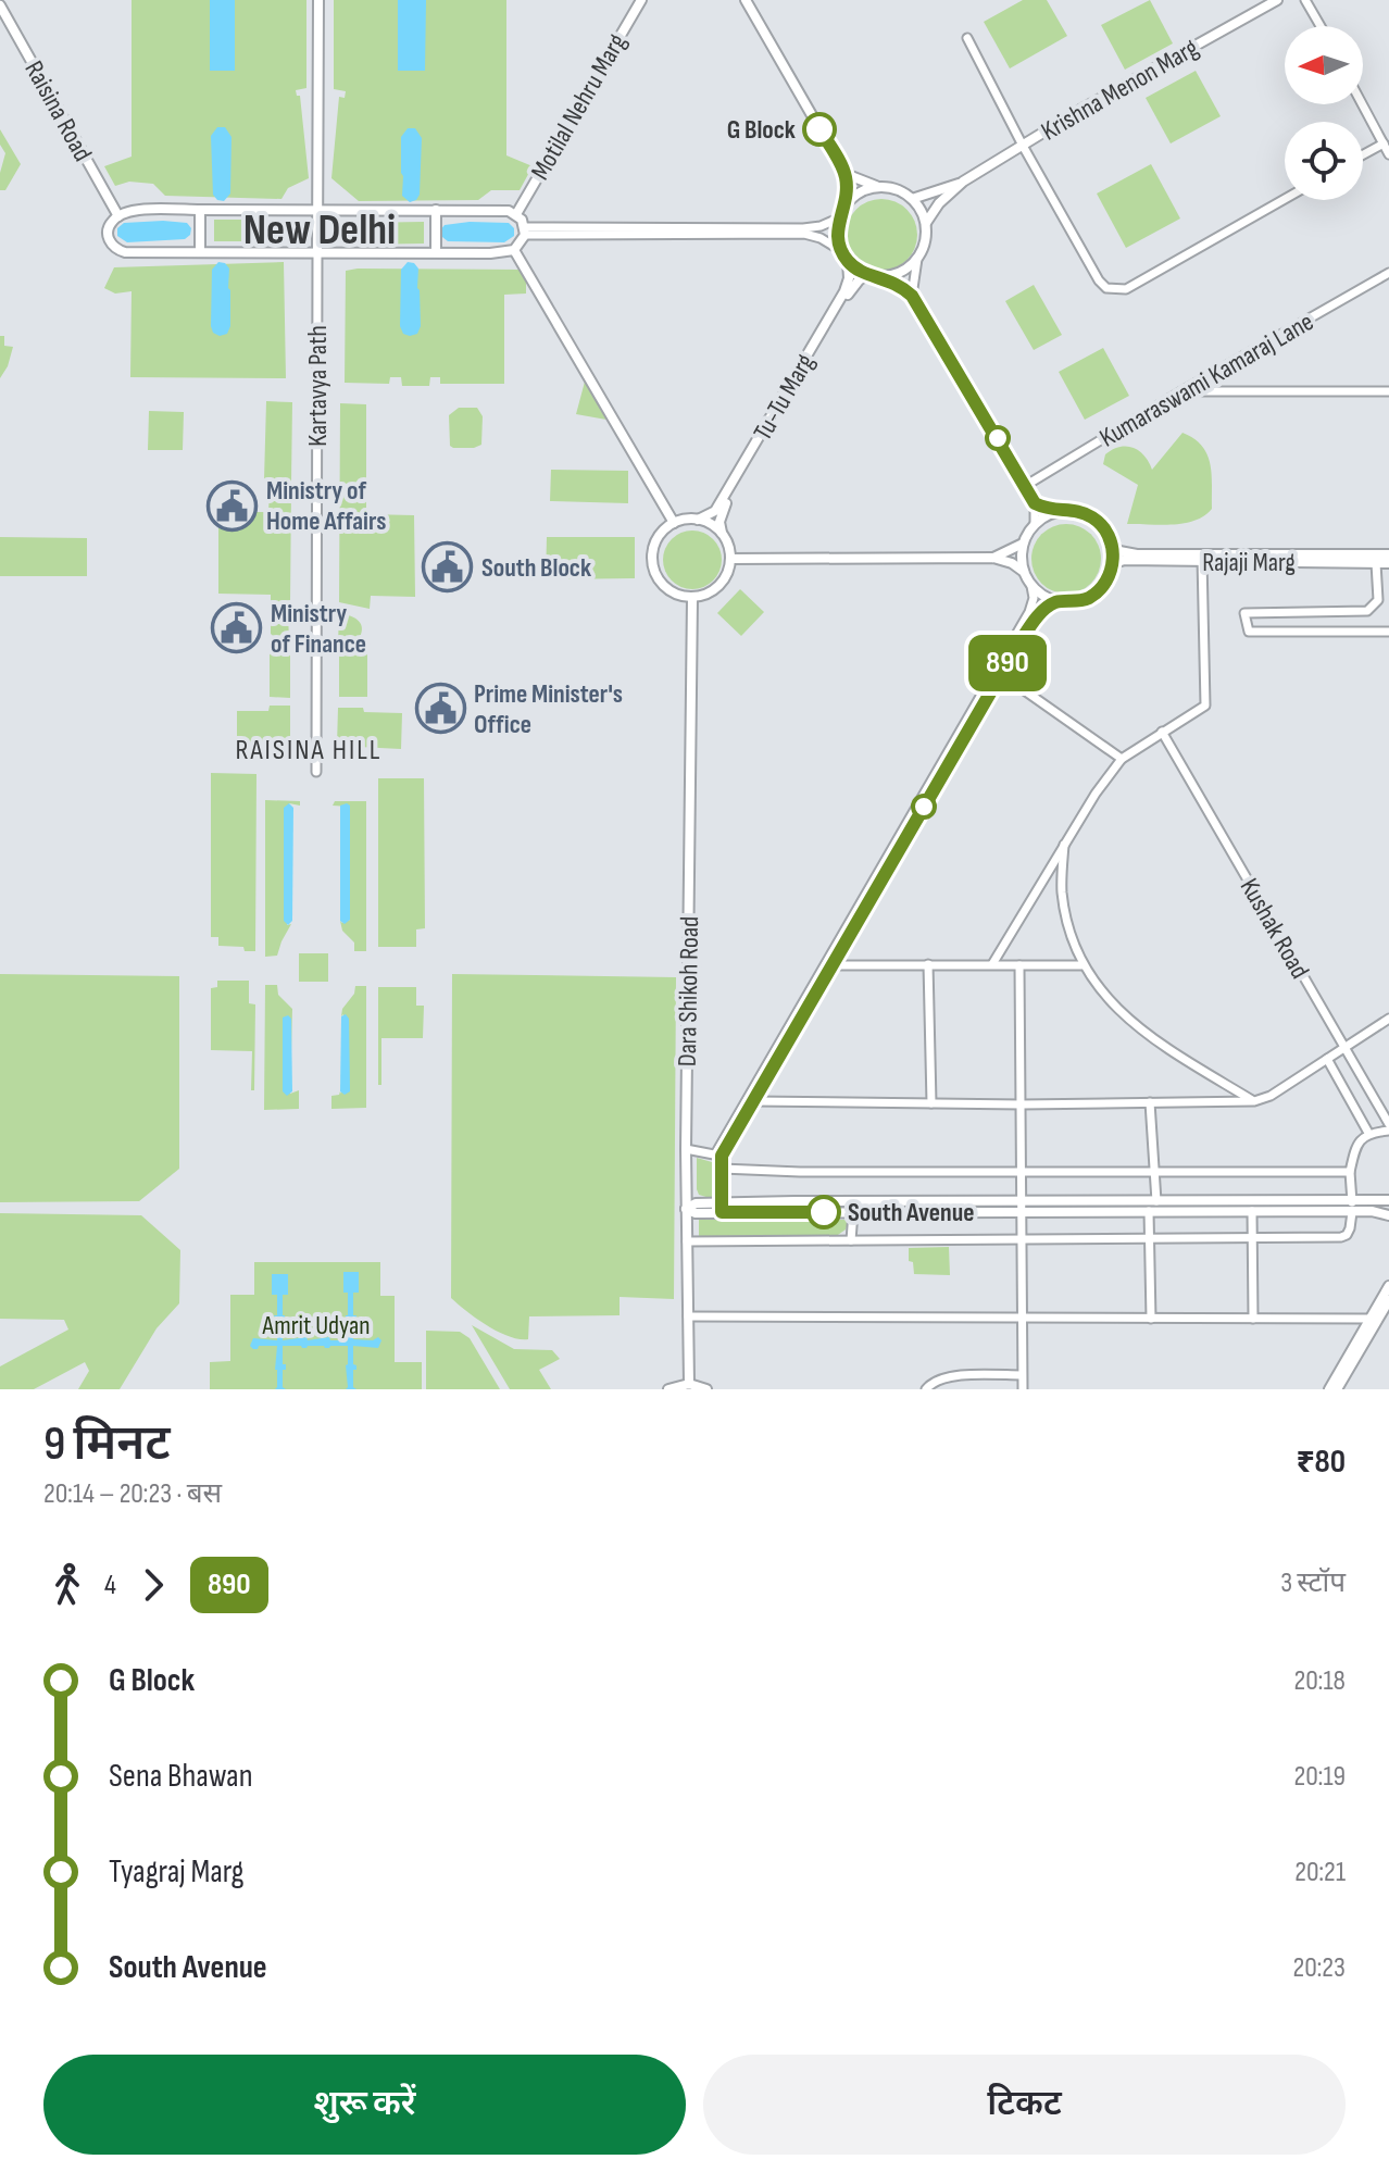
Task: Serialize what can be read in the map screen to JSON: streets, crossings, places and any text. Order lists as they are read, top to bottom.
{
  "streets": {
    "main road": [
      "Krishna Menon Marg",
      "Motilal Nehru Marg",
      "Raisina Road",
      "Kartavya Path",
      "Tu-Tu Marg",
      "Rajaji Marg",
      "Dara Shikoh Road"
    ],
    "street": ["Kumaraswami Kamaraj Lane", "Kushak Road"]
  },
  "crossings": [
    ["Krishna Menon Marg", "Tu-Tu Marg"],
    ["Tu-Tu Marg", "Dara Shikoh Road"]
  ],
  "districts": ["New Delhi", "RAISINA HILL"],
  "parks": ["Amrit Udyan"],
  "places": {
    "other": ["G Block", "South Avenue"],
    "public building": [
      "Ministry of Home Affairs",
      "South Block",
      "Ministry of Finance",
      "Prime Minister's Office"
    ]
  },
  "lines": ["bus line 890"],
  "north": "left",
  "page": {
    "on_map": "890",
    "heading": ["9 मिनट", "20:14 – 20:23 · बस", "₹80"],
    "legs": ["4", "890", "3 स्टॉप"],
    "list": [
      {
        "name": "G Block",
        "value": "20:18"
      },
      {
        "name": "Sena Bhawan",
        "value": "20:19"
      },
      {
        "name": "Tyagraj Marg",
        "value": "20:21"
      },
      {
        "name": "South Avenue",
        "value": "20:23"
      }
    ],
    "buttons": ["शुरू करें", "टिकट"]
  }
}
